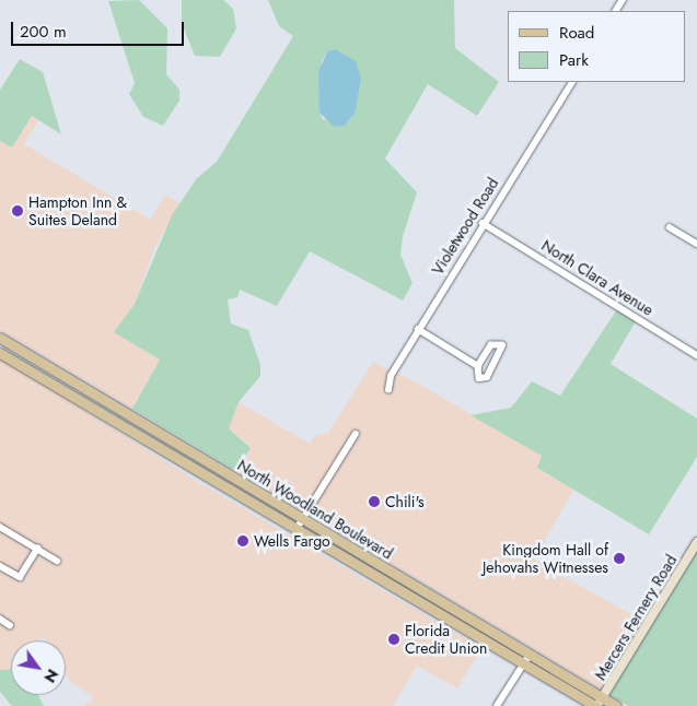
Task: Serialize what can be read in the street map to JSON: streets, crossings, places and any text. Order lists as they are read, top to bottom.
{
  "streets": {
    "main road": ["North Woodland Boulevard"],
    "street": ["Violetwood Road", "North Clara Avenue", "Mercers Fernery Road"]
  },
  "crossings": [
    ["Violetwood Road", "North Clara Avenue"],
    ["North Woodland Boulevard", "Mercers Fernery Road"]
  ],
  "places": [
    "Hampton Inn & Suites Deland",
    "Chili's",
    "Wells Fargo",
    "Kingdom Hall of Jehovahs Witnesses",
    "Florida Credit Union"
  ],
  "legend": ["Road", "Park"],
  "scale_bar": "200 m",
  "north": "bottom right"
}
